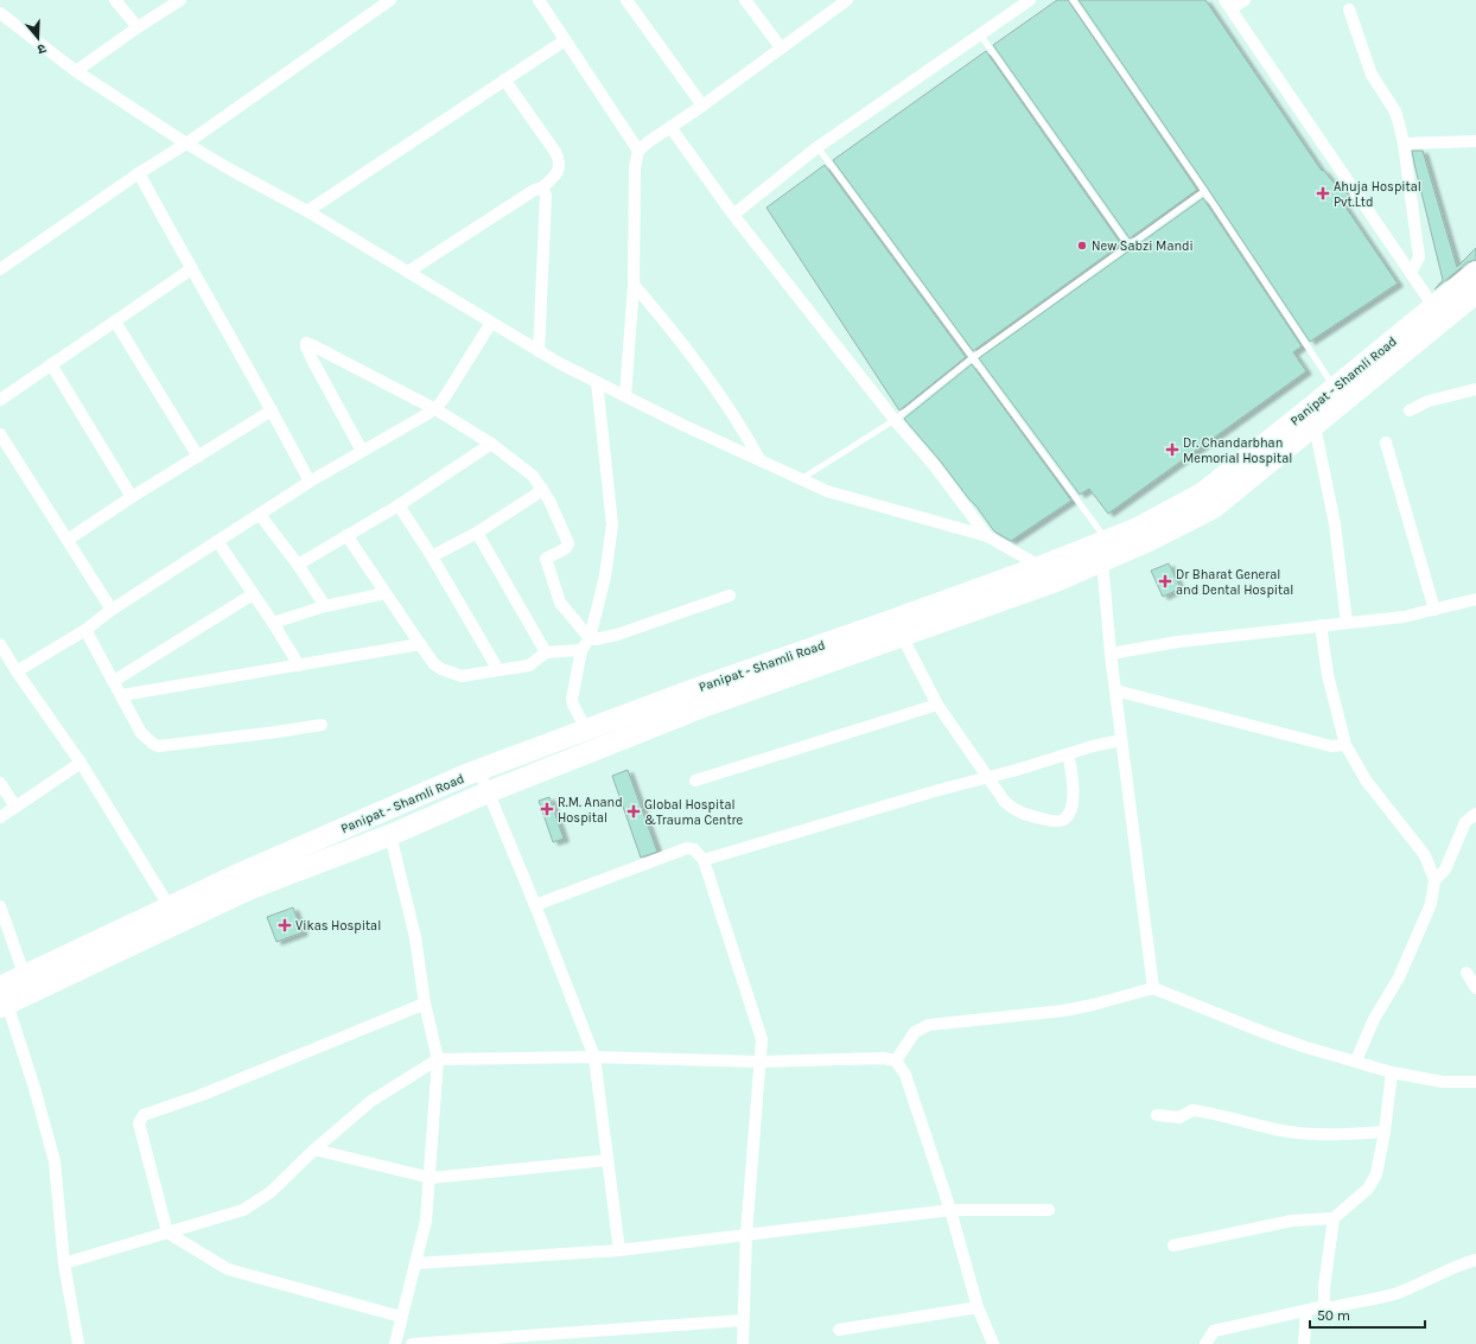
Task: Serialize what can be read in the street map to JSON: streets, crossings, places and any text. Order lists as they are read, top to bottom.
{
  "streets": {
    "highway": ["Panipat - Shamli Road"]
  },
  "places": {
    "health": [
      "Ahuja Hospital Pvt.Ltd",
      "Dr. Chandarbhan Memorial Hospital",
      "Dr Bharat General and Dental Hospital",
      "R.M. Anand Hospital",
      "Global Hospital &Trauma Centre",
      "Vikas Hospital"
    ],
    "other": ["New Sabzi Mandi"]
  },
  "scale_bar": "50 m",
  "north": "bottom"
}
